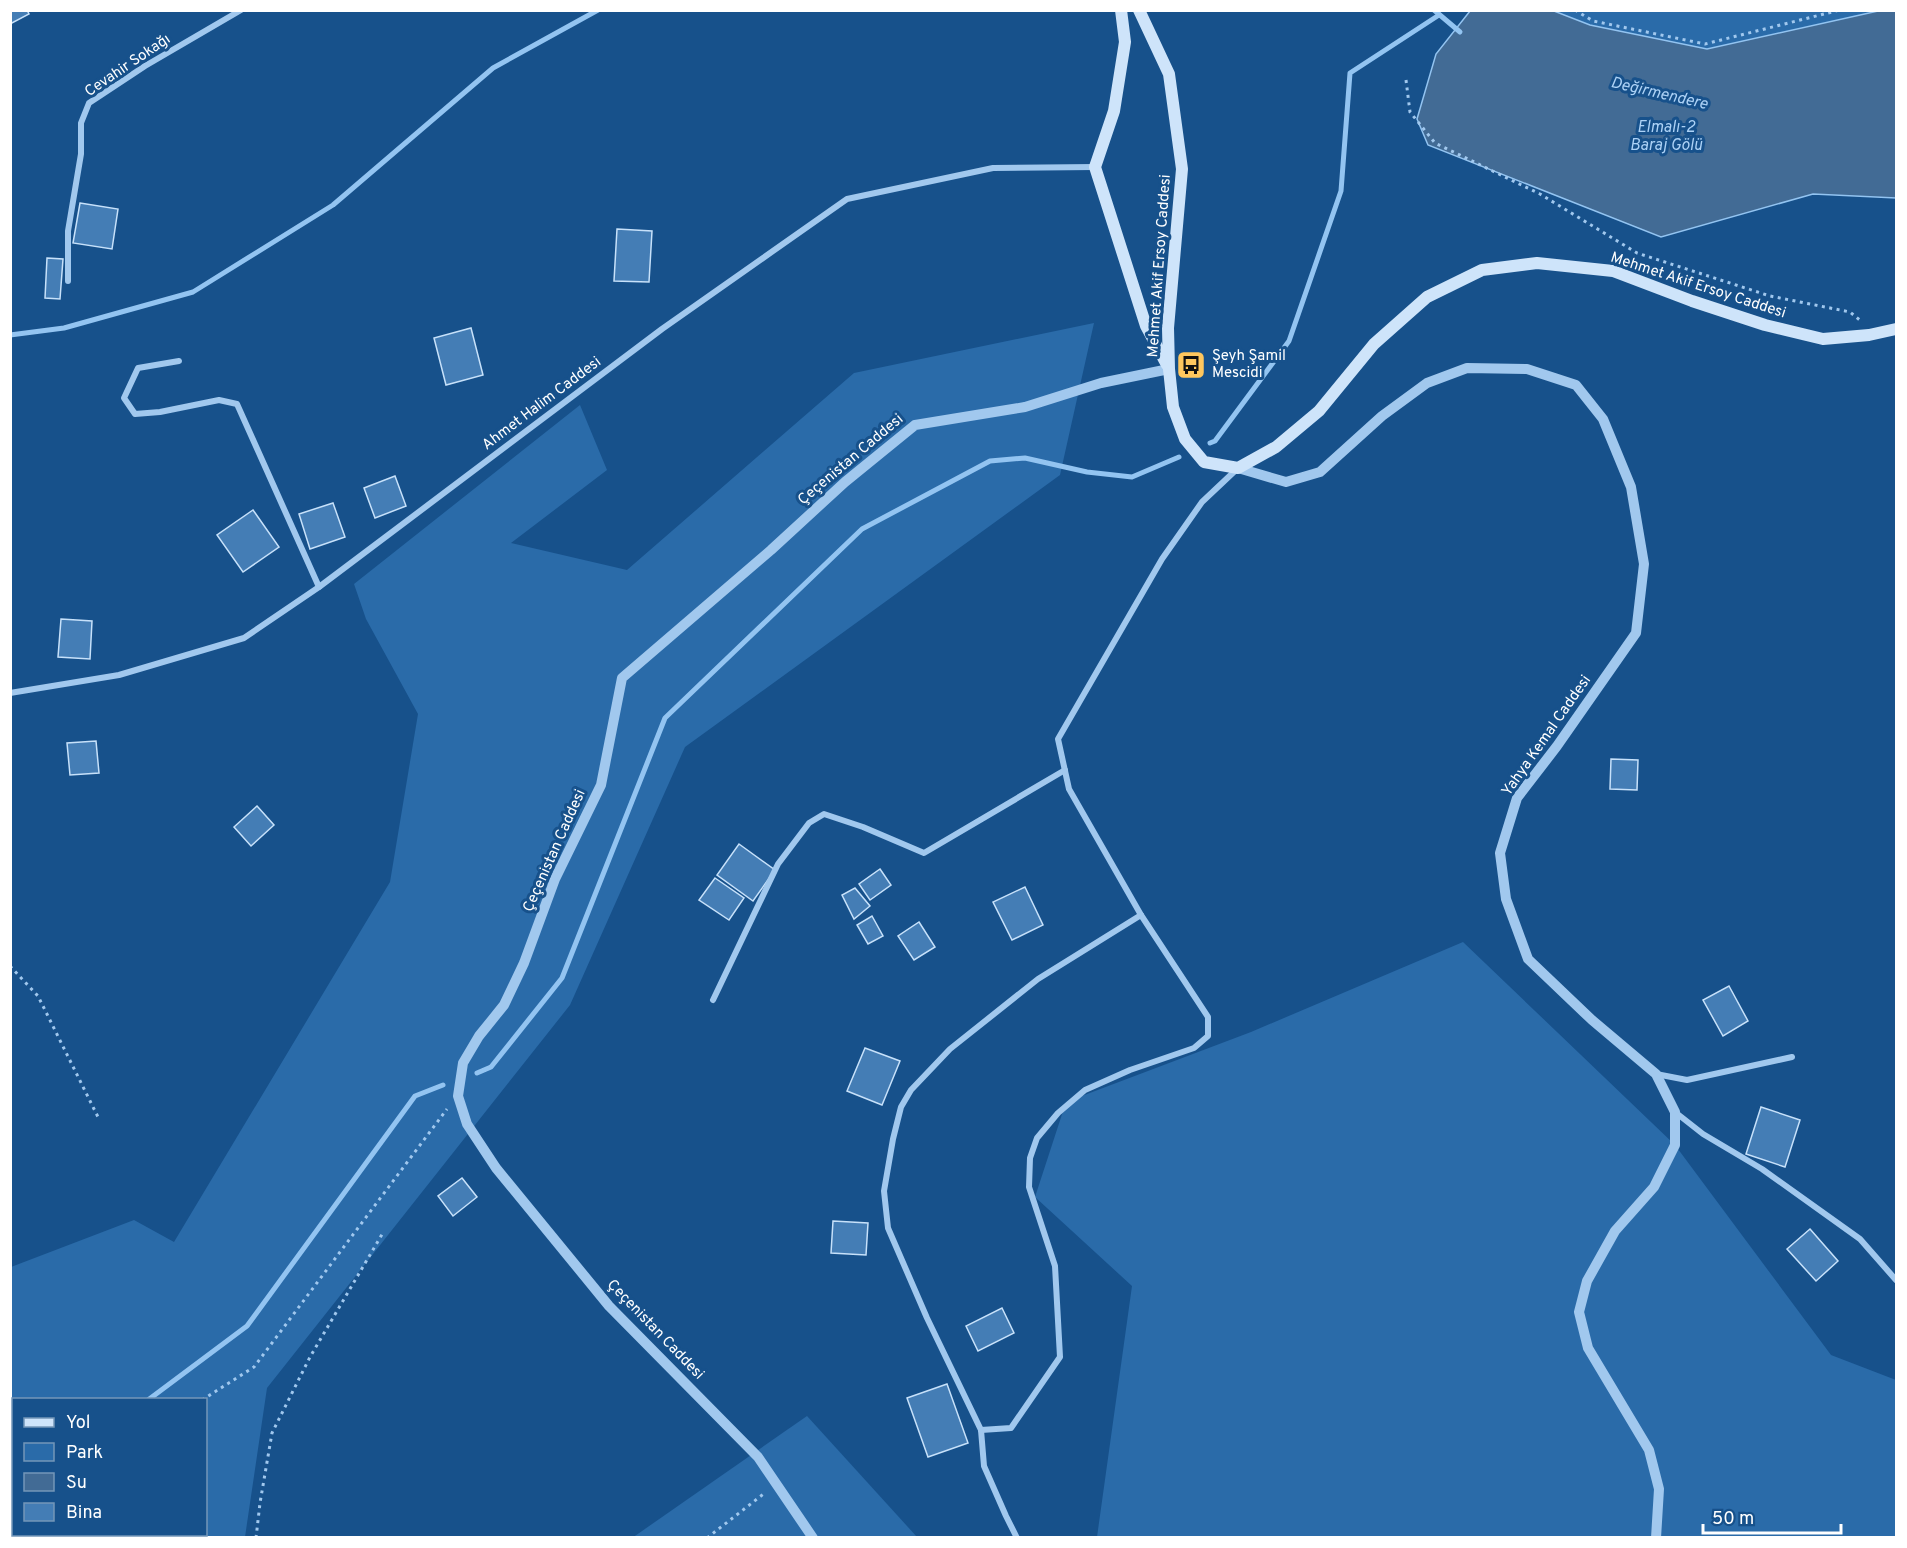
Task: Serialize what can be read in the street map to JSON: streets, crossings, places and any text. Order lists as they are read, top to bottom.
{
  "streets": {
    "main road": ["Mehmet Akif Ersoy Caddesi"],
    "street": [
      "Cevahir Sokağı",
      "Ahmet Halim Caddesi",
      "Çeçenistan Caddesi",
      "Yahya Kemal Caddesi"
    ]
  },
  "crossings": [
    ["Mehmet Akif Ersoy Caddesi", "Çeçenistan Caddesi"],
    ["Mehmet Akif Ersoy Caddesi", "Yahya Kemal Caddesi"]
  ],
  "water": ["Değirmendere", "Elmalı-2 Baraj Gölü"],
  "places": {
    "bus stop": ["Şeyh Şamil Mescidi"]
  },
  "legend": [
    "Yol",
    "Park",
    "Su",
    "Bina"
  ],
  "scale_bar": "50 m"
}
